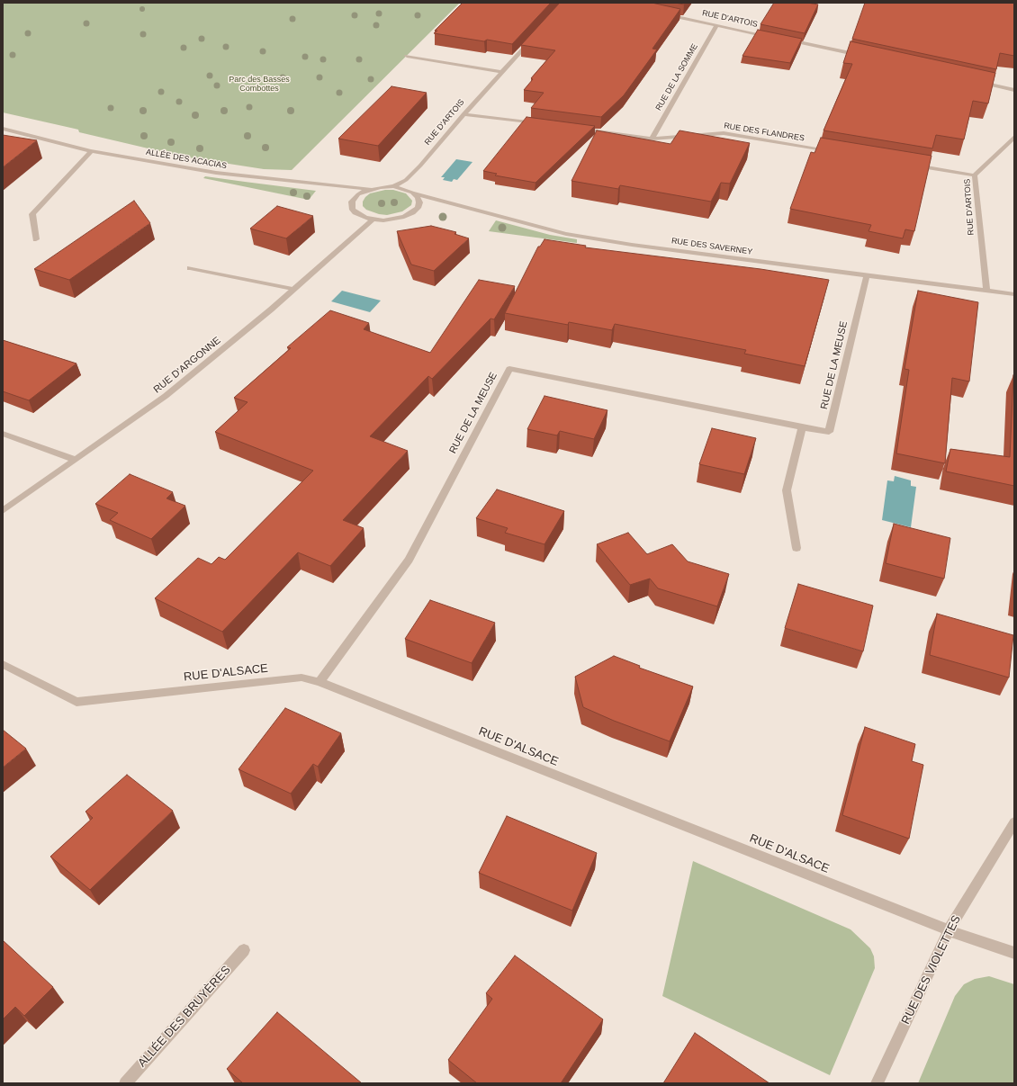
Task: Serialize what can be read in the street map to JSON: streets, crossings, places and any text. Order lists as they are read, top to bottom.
{
  "streets": {
    "street": [
      "RUE D'ARTOIS",
      "RUE DE LA SOMME",
      "RUE DES FLANDRES",
      "ALLÉE DES ACACIAS",
      "RUE DES SAVERNEY",
      "RUE D'ARGONNE",
      "RUE DE LA MEUSE",
      "RUE D'ALSACE",
      "RUE DES VIOLETTES",
      "ALLÉE DES BRUYÈRES"
    ]
  },
  "crossings": [
    ["RUE D'ARTOIS", "RUE DE LA SOMME"],
    ["RUE D'ARTOIS", "ALLÉE DES ACACIAS"],
    ["RUE D'ARTOIS", "RUE DES SAVERNEY"],
    ["RUE DE LA SOMME", "RUE DES FLANDRES"],
    ["ALLÉE DES ACACIAS", "RUE DES SAVERNEY"],
    ["RUE DES SAVERNEY", "RUE DE LA MEUSE"],
    ["RUE DE LA MEUSE", "RUE D'ALSACE"],
    ["RUE D'ALSACE", "RUE DES VIOLETTES"]
  ],
  "parks": ["Parc des Basses Combottes"]
}
